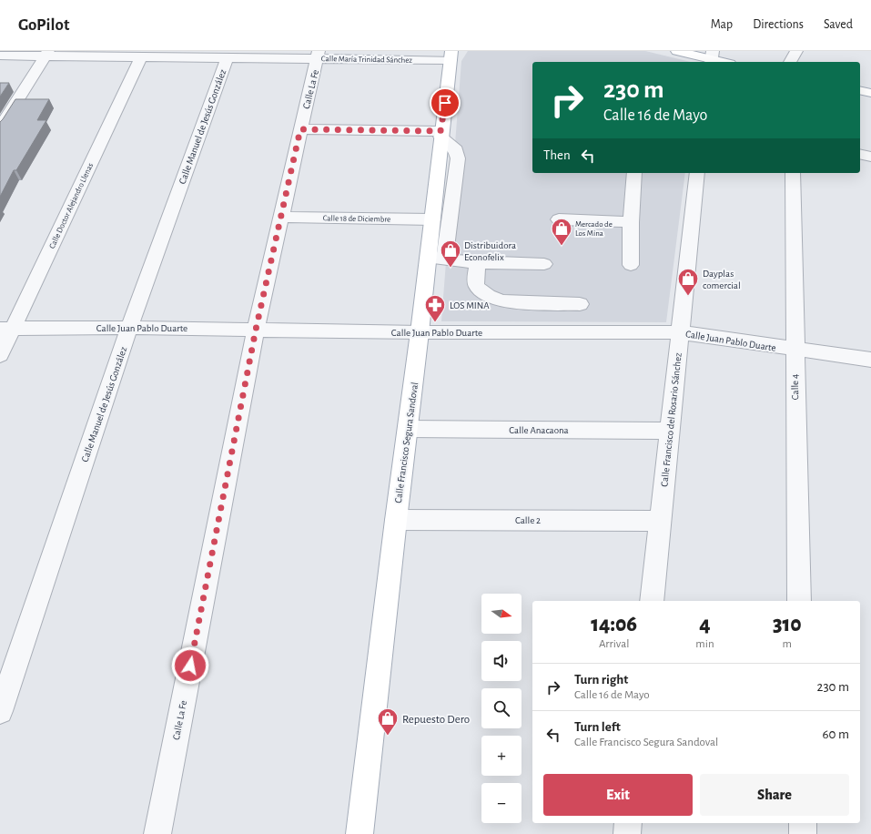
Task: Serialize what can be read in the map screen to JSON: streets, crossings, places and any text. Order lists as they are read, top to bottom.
{
  "streets": {
    "main road": ["Calle Francisco Segura Sandoval"],
    "street": [
      "Calle María Trinidad Sánchez",
      "Calle La Fe",
      "Calle Manuel de Jesús González",
      "Calle Doctor Alejandro Llenas",
      "Calle 18 de Diciembre",
      "Calle Juan Pablo Duarte",
      "Calle 4",
      "Calle Francisco del Rosario Sánchez",
      "Calle Anacaona",
      "Calle 2"
    ]
  },
  "crossings": [
    ["Calle María Trinidad Sánchez", "Calle La Fe"],
    ["Calle María Trinidad Sánchez", "Calle Manuel de Jesús González"],
    ["Calle María Trinidad Sánchez", "Calle Doctor Alejandro Llenas"],
    ["Calle María Trinidad Sánchez", "Calle Francisco Segura Sandoval"],
    ["Calle La Fe", "Calle 18 de Diciembre"],
    ["Calle La Fe", "Calle Juan Pablo Duarte"],
    ["Calle Manuel de Jesús González", "Calle Juan Pablo Duarte"],
    ["Calle Doctor Alejandro Llenas", "Calle Juan Pablo Duarte"],
    ["Calle 18 de Diciembre", "Calle Francisco Segura Sandoval"],
    ["Calle Juan Pablo Duarte", "Calle 4"],
    ["Calle Juan Pablo Duarte", "Calle Francisco del Rosario Sánchez"],
    ["Calle Juan Pablo Duarte", "Calle Francisco Segura Sandoval"],
    ["Calle Francisco del Rosario Sánchez", "Calle Anacaona"],
    ["Calle Francisco del Rosario Sánchez", "Calle 2"],
    ["Calle Anacaona", "Calle Francisco Segura Sandoval"],
    ["Calle Francisco Segura Sandoval", "Calle 2"]
  ],
  "places": {
    "shop": [
      "Mercado de Los Mina",
      "Distribuidora Econofelix",
      "Dayplas comercial",
      "Repuesto Dero"
    ],
    "pharmacy": ["LOS MINA"]
  },
  "north": "right",
  "page": {
    "header": "GoPilot",
    "nav": ["Map", "Directions", "Saved"],
    "turn": ["230 m", "Calle 16 de Mayo"],
    "then": "Then",
    "map_buttons": ["+", "−"],
    "eta": [
      "14:06",
      "Arrival",
      "4",
      "min",
      "310",
      "m"
    ],
    "list": [
      {
        "name": "Turn right",
        "note": "Calle 16 de Mayo",
        "value": "230 m"
      },
      {
        "name": "Turn left",
        "note": "Calle Francisco Segura Sandoval",
        "value": "60 m"
      }
    ],
    "buttons": ["Exit", "Share"]
  }
}
